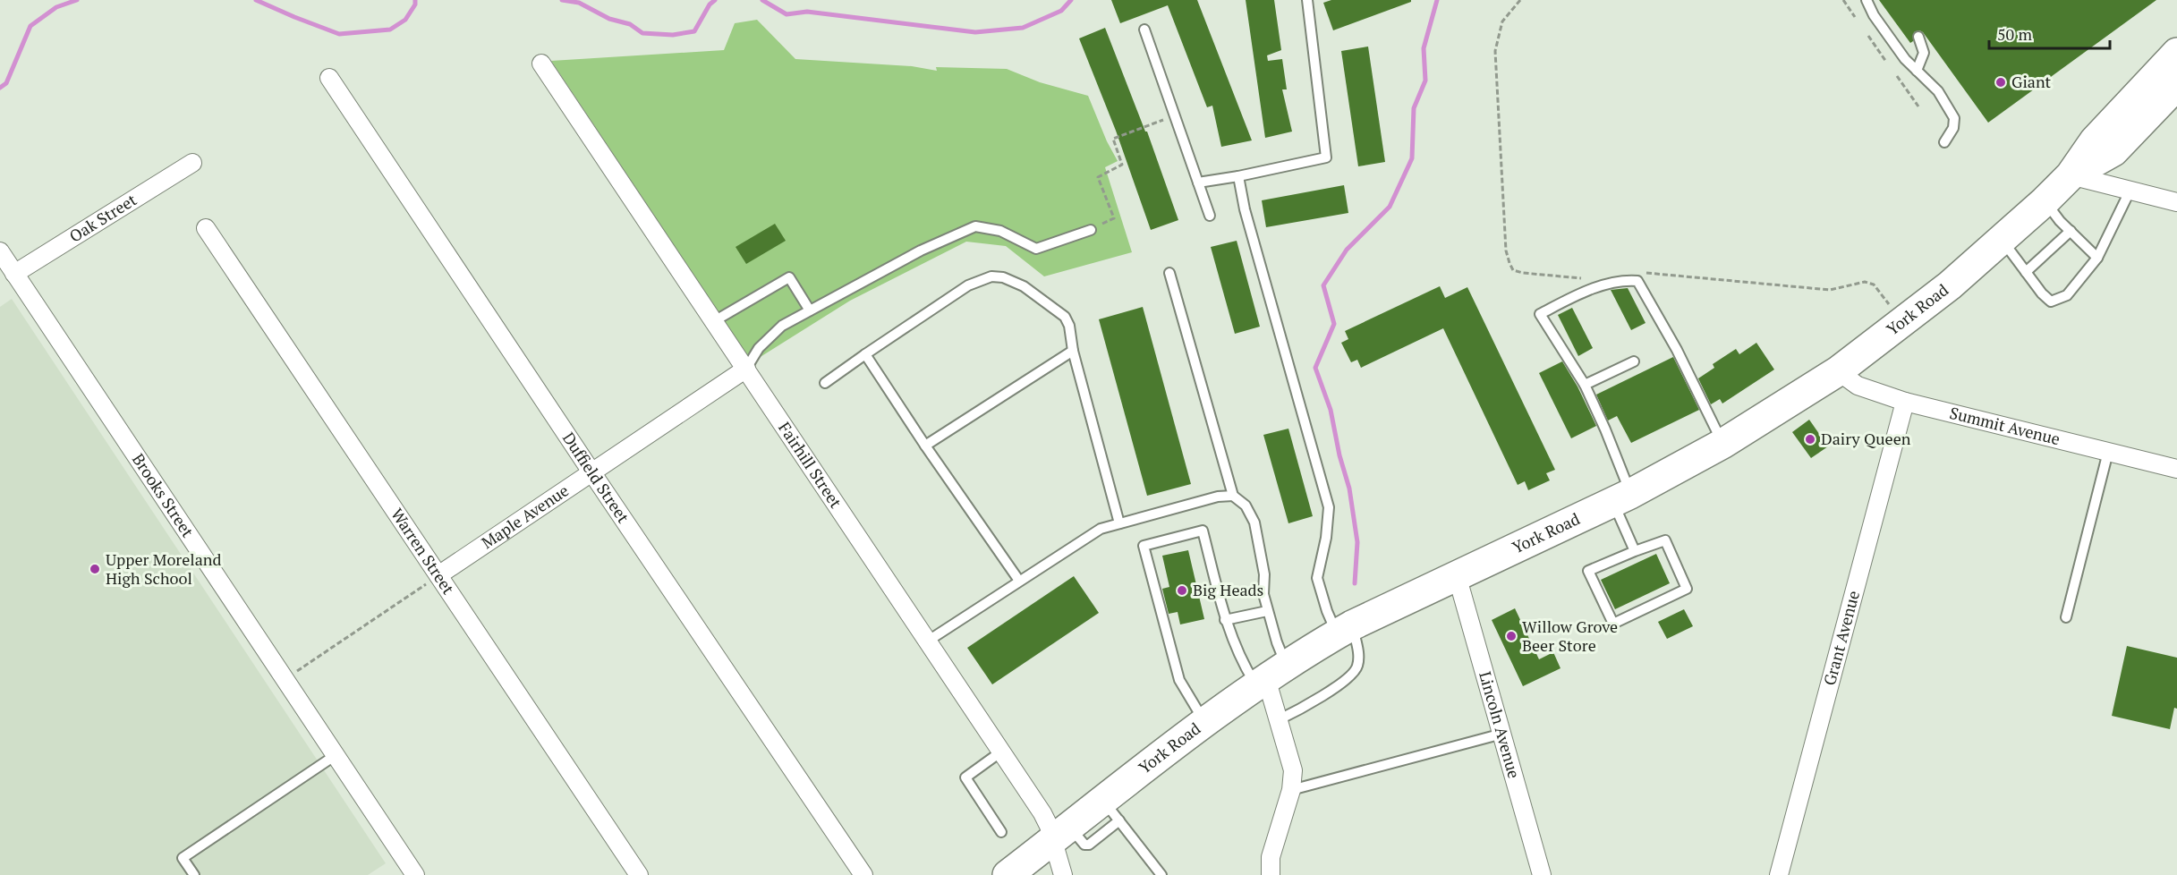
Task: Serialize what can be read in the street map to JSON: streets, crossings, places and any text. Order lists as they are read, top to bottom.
{
  "streets": {
    "highway": ["York Road"],
    "street": [
      "Oak Street",
      "Summit Avenue",
      "Fairhill Street",
      "Duffield Street",
      "Brooks Street",
      "Maple Avenue",
      "Warren Street",
      "Grant Avenue",
      "Lincoln Avenue"
    ]
  },
  "crossings": [
    ["Oak Street", "Brooks Street"],
    ["York Road", "Summit Avenue"],
    ["York Road", "Fairhill Street"],
    ["York Road", "Lincoln Avenue"],
    ["Summit Avenue", "Grant Avenue"],
    ["Fairhill Street", "Maple Avenue"],
    ["Duffield Street", "Maple Avenue"],
    ["Maple Avenue", "Warren Street"]
  ],
  "places": [
    "Giant",
    "Dairy Queen",
    "Upper Moreland High School",
    "Big Heads",
    "Willow Grove Beer Store"
  ],
  "scale_bar": "50 m"
}
